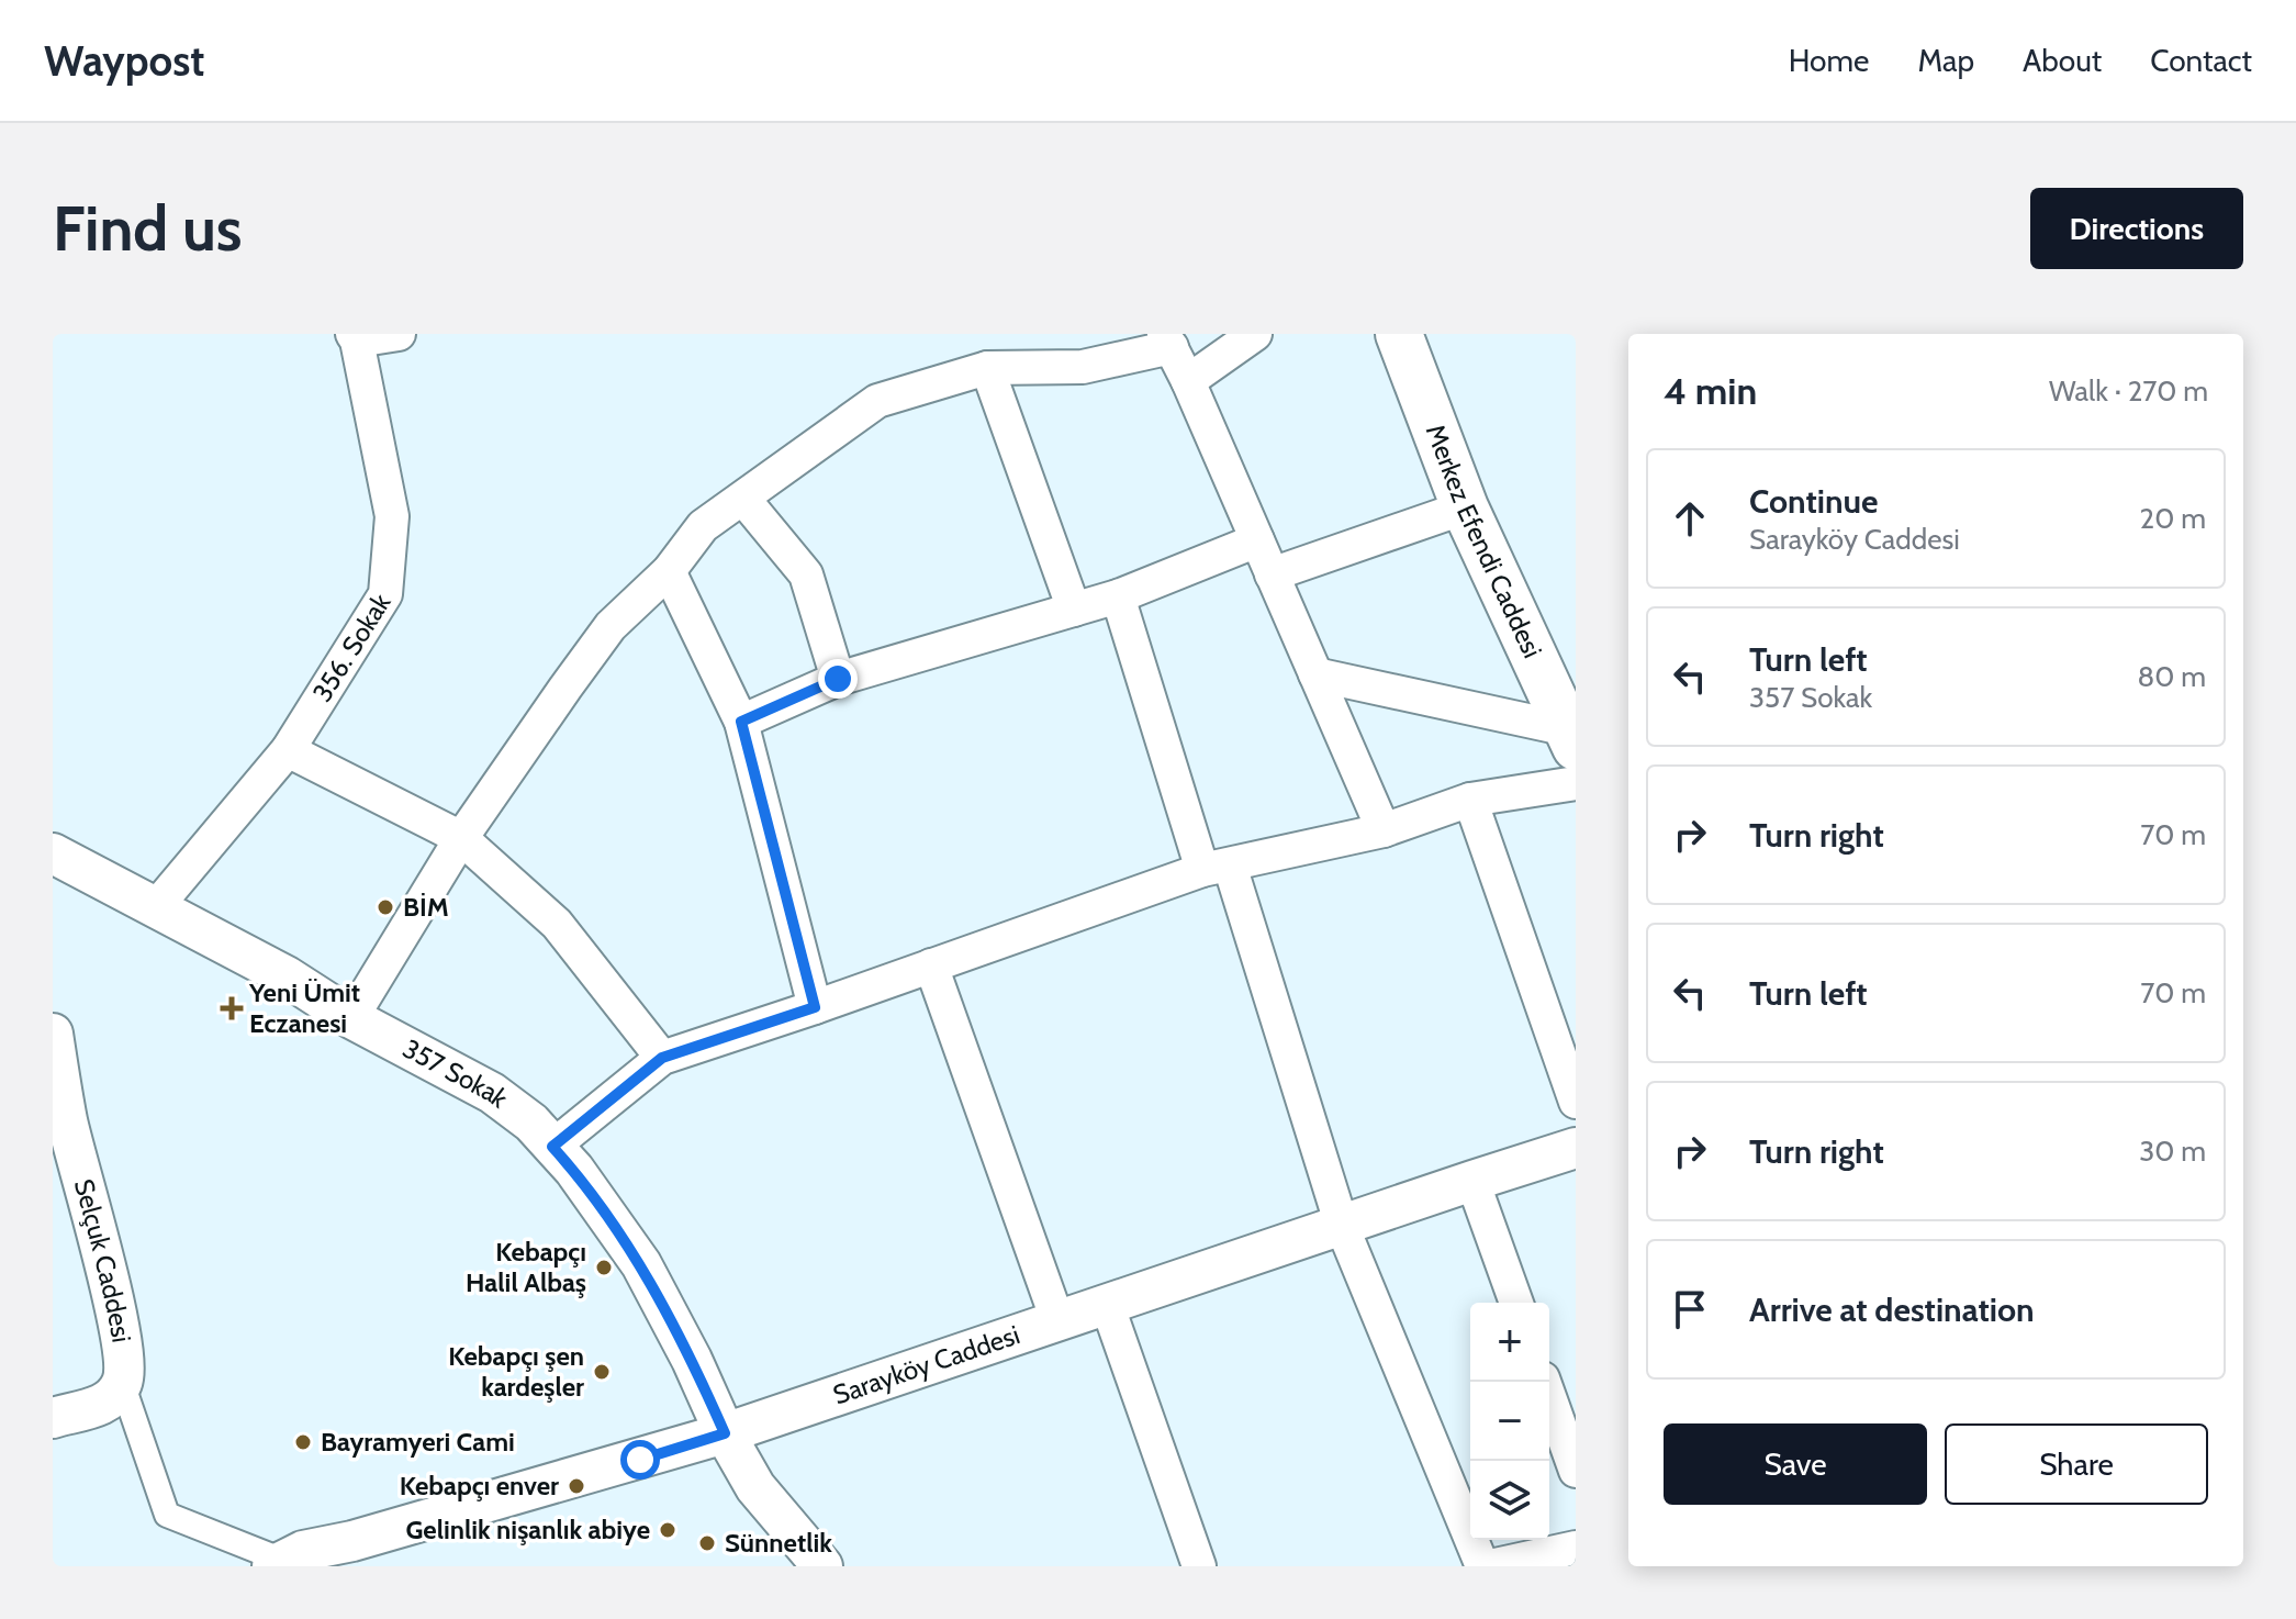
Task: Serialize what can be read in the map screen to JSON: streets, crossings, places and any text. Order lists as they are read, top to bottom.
{
  "streets": {
    "main road": ["Merkez Efendi Caddesi"],
    "street": [
      "356. Sokak",
      "357 Sokak",
      "Selçuk Caddesi",
      "Sarayköy Caddesi"
    ]
  },
  "crossings": [
    ["356. Sokak", "357 Sokak"],
    ["357 Sokak", "Sarayköy Caddesi"]
  ],
  "places": {
    "other": [
      "BİM",
      "Kebapçı Halil Albaş",
      "Kebapçı şen kardeşler",
      "Bayramyeri Cami",
      "Kebapçı enver",
      "Gelinlik nişanlık abiye",
      "Sünnetlik"
    ],
    "health": ["Yeni Ümit Eczanesi"]
  },
  "page": {
    "header": "Waypost",
    "nav": [
      "Home",
      "Map",
      "About",
      "Contact"
    ],
    "buttons": [
      "Directions",
      ["Save", "Share"]
    ],
    "title": "Find us",
    "heading": ["4 min", "Walk · 270 m"],
    "list": [
      ["Continue", "Sarayköy Caddesi", "20 m"],
      ["Turn left", "357 Sokak", "80 m"],
      ["Turn right", "70 m"],
      ["Turn left", "70 m"],
      ["Turn right", "30 m"],
      "Arrive at destination"
    ],
    "map_buttons": ["+", "−"]
  }
}
